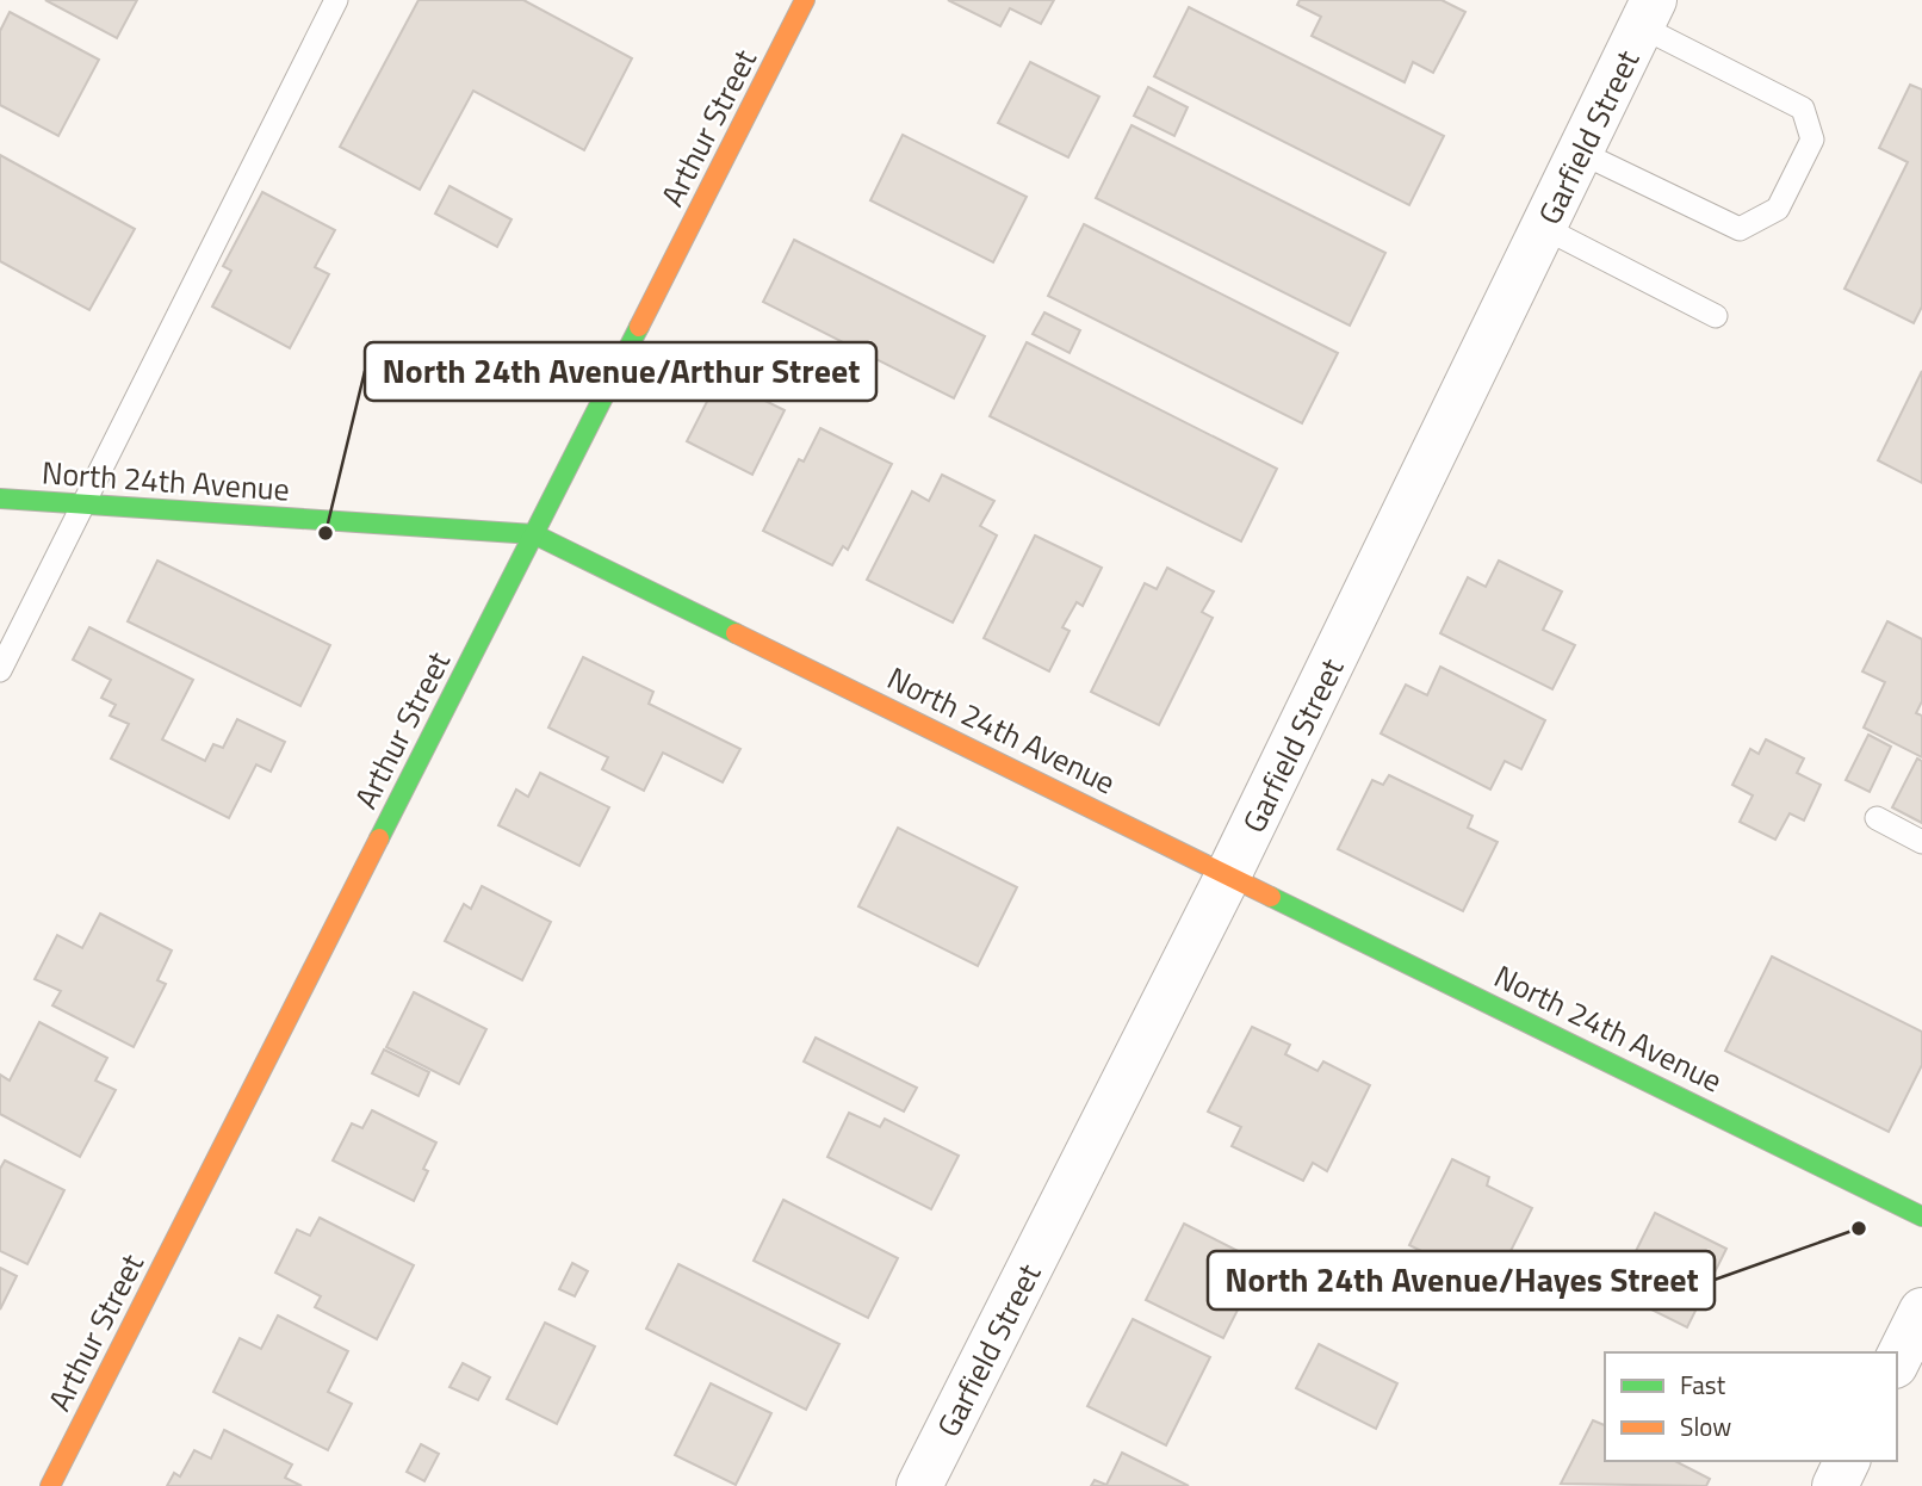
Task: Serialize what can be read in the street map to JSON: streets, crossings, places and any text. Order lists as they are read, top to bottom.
{
  "streets": {
    "street": ["Arthur Street", "Garfield Street", "North 24th Avenue"]
  },
  "crossings": [
    ["Arthur Street", "North 24th Avenue"],
    ["Garfield Street", "North 24th Avenue"]
  ],
  "places": ["North 24th Avenue/Arthur Street", "North 24th Avenue/Hayes Street"],
  "legend": ["Fast", "Slow"]
}
